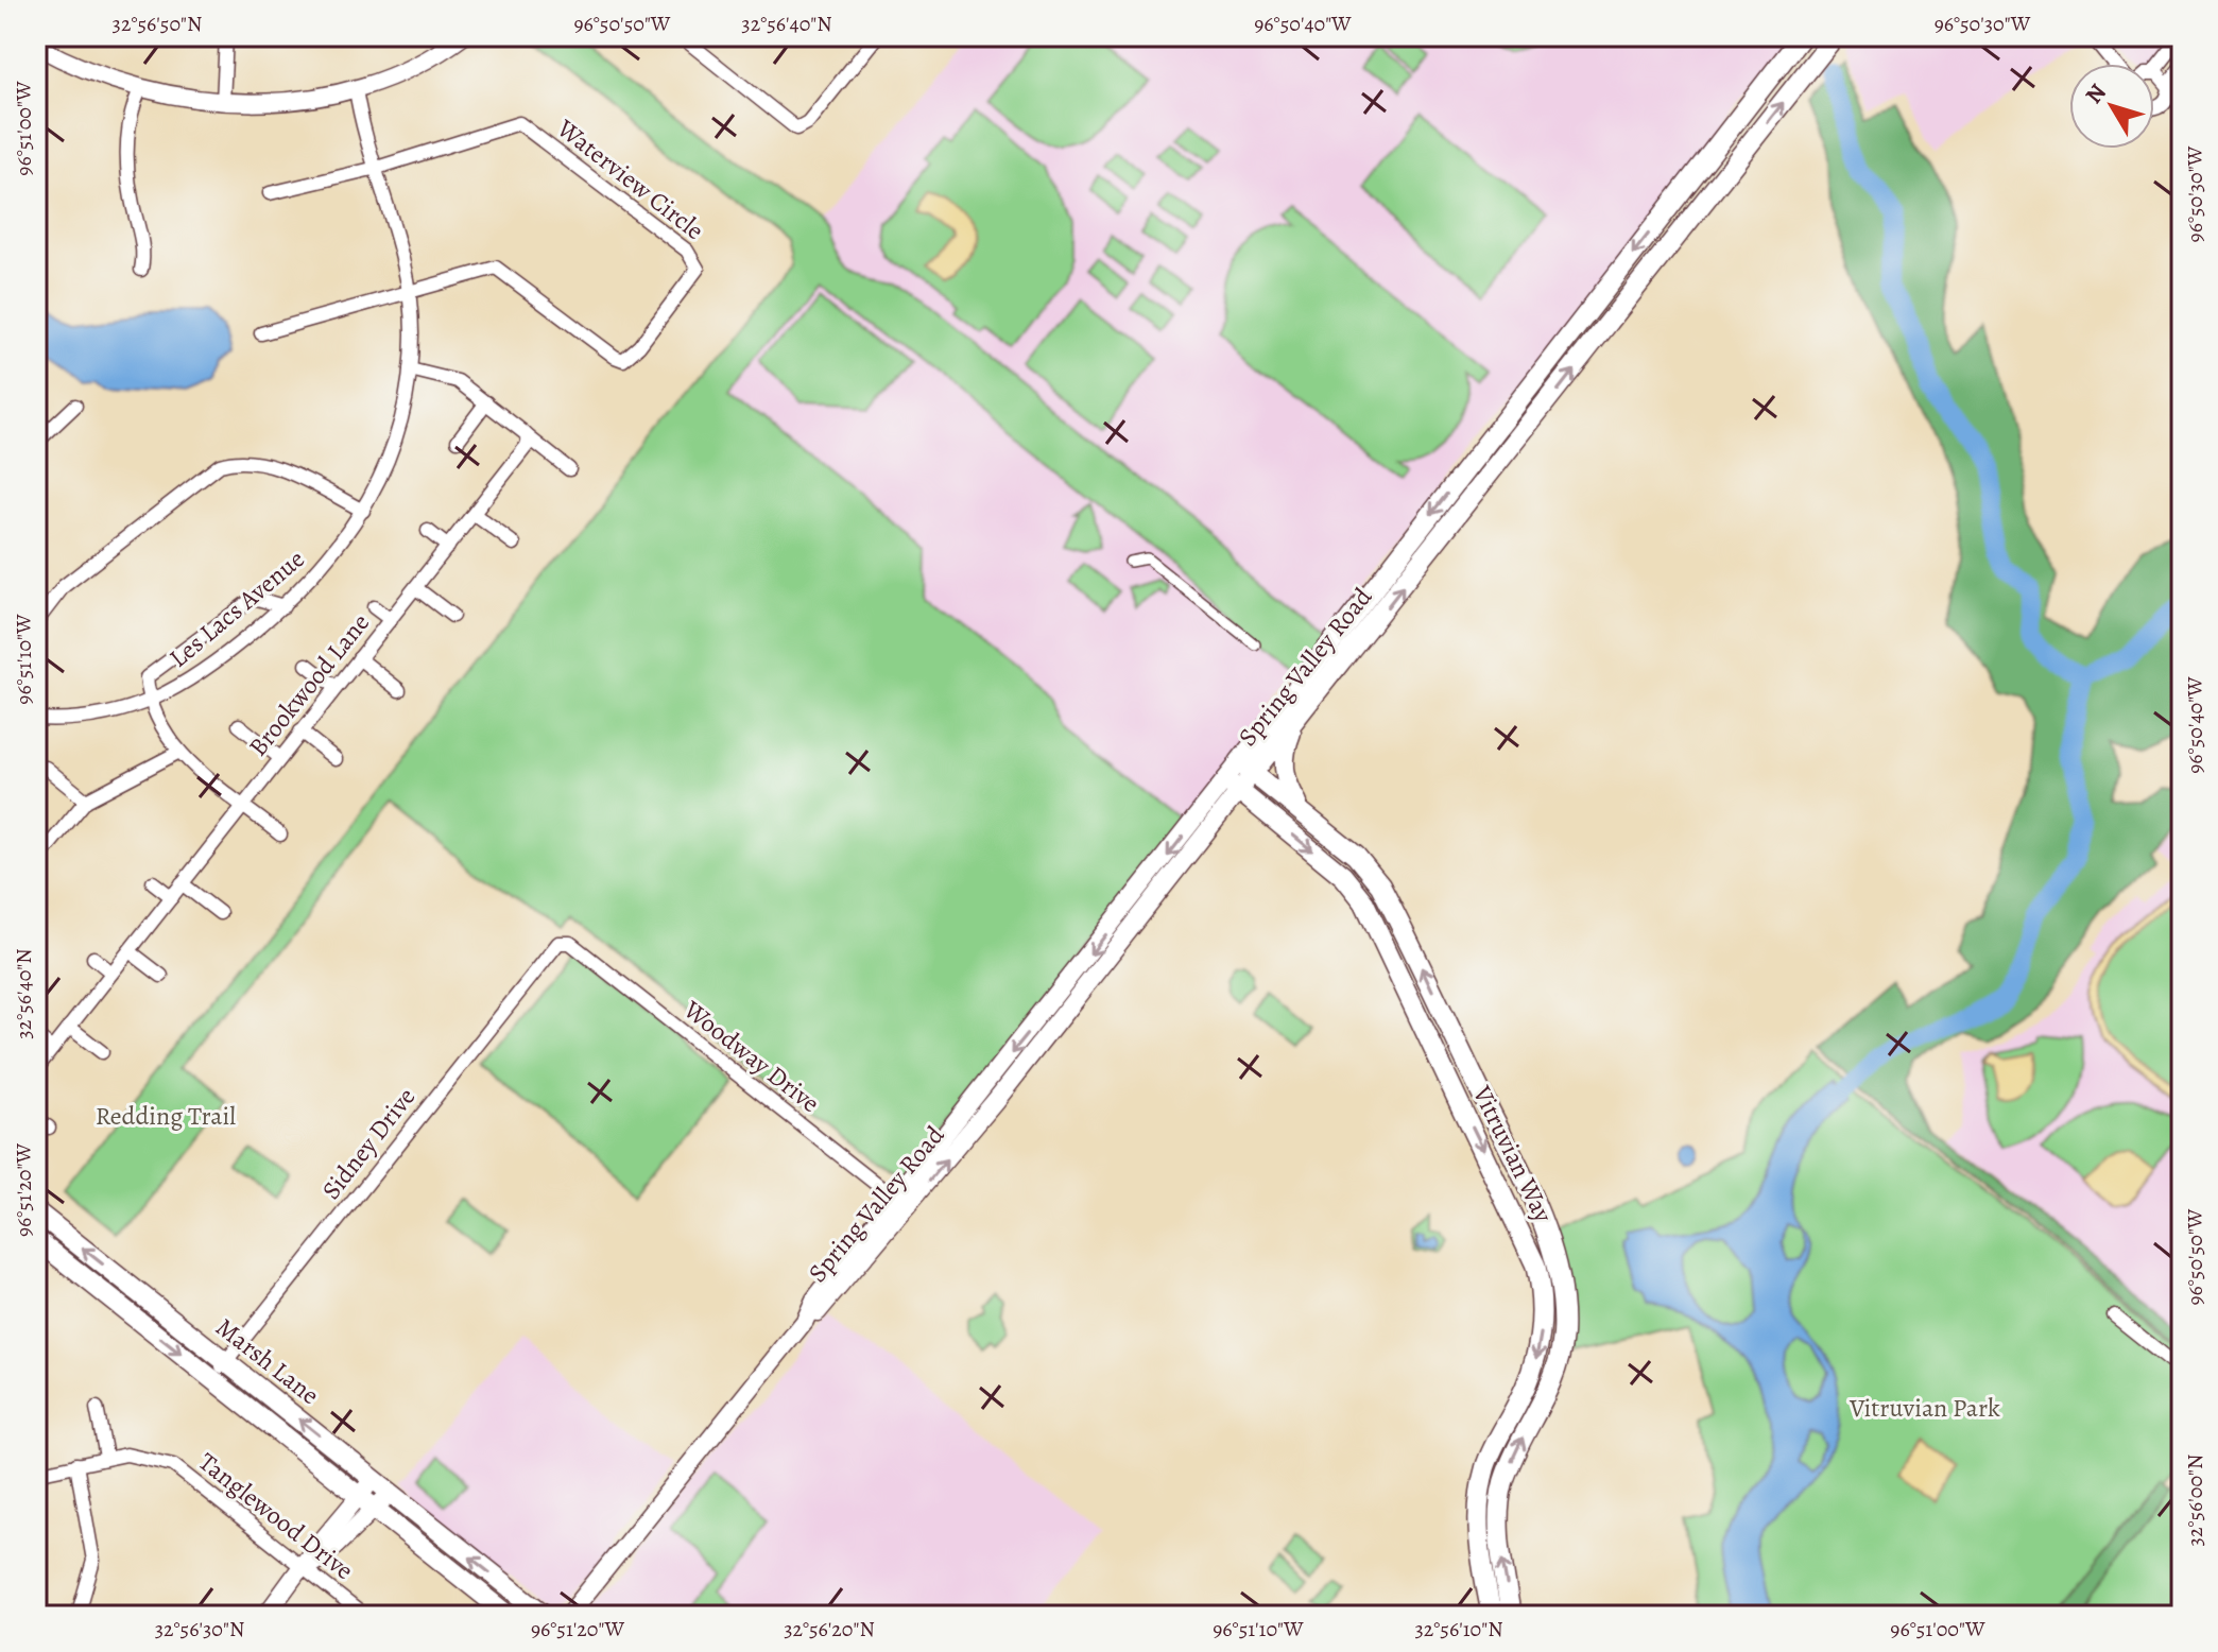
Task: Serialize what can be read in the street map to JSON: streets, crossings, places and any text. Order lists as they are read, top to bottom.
{
  "streets": {
    "main road": ["Spring Valley Road", "Vitruvian Way", "Marsh Lane"],
    "street": [
      "Waterview Circle",
      "Les Lacs Avenue",
      "Brookwood Lane",
      "Woodway Drive",
      "Sidney Drive",
      "Tanglewood Drive"
    ]
  },
  "crossings": [
    ["Waterview Circle", "Les Lacs Avenue"],
    ["Spring Valley Road", "Woodway Drive"],
    ["Spring Valley Road", "Vitruvian Way"],
    ["Woodway Drive", "Sidney Drive"],
    ["Sidney Drive", "Marsh Lane"]
  ],
  "parks": ["Redding Trail", "Vitruvian Park"],
  "north": "top left",
  "coordinates": [
    "32°56'50\"N",
    "96°50'50\"W",
    "32°56'40\"N",
    "96°50'40\"W",
    "96°50'30\"W",
    "96°51'00\"W",
    "96°51'10\"W",
    "96°51'20\"W",
    "32°56'00\"N",
    "32°56'30\"N",
    "32°56'20\"N",
    "32°56'10\"N"
  ]
}
